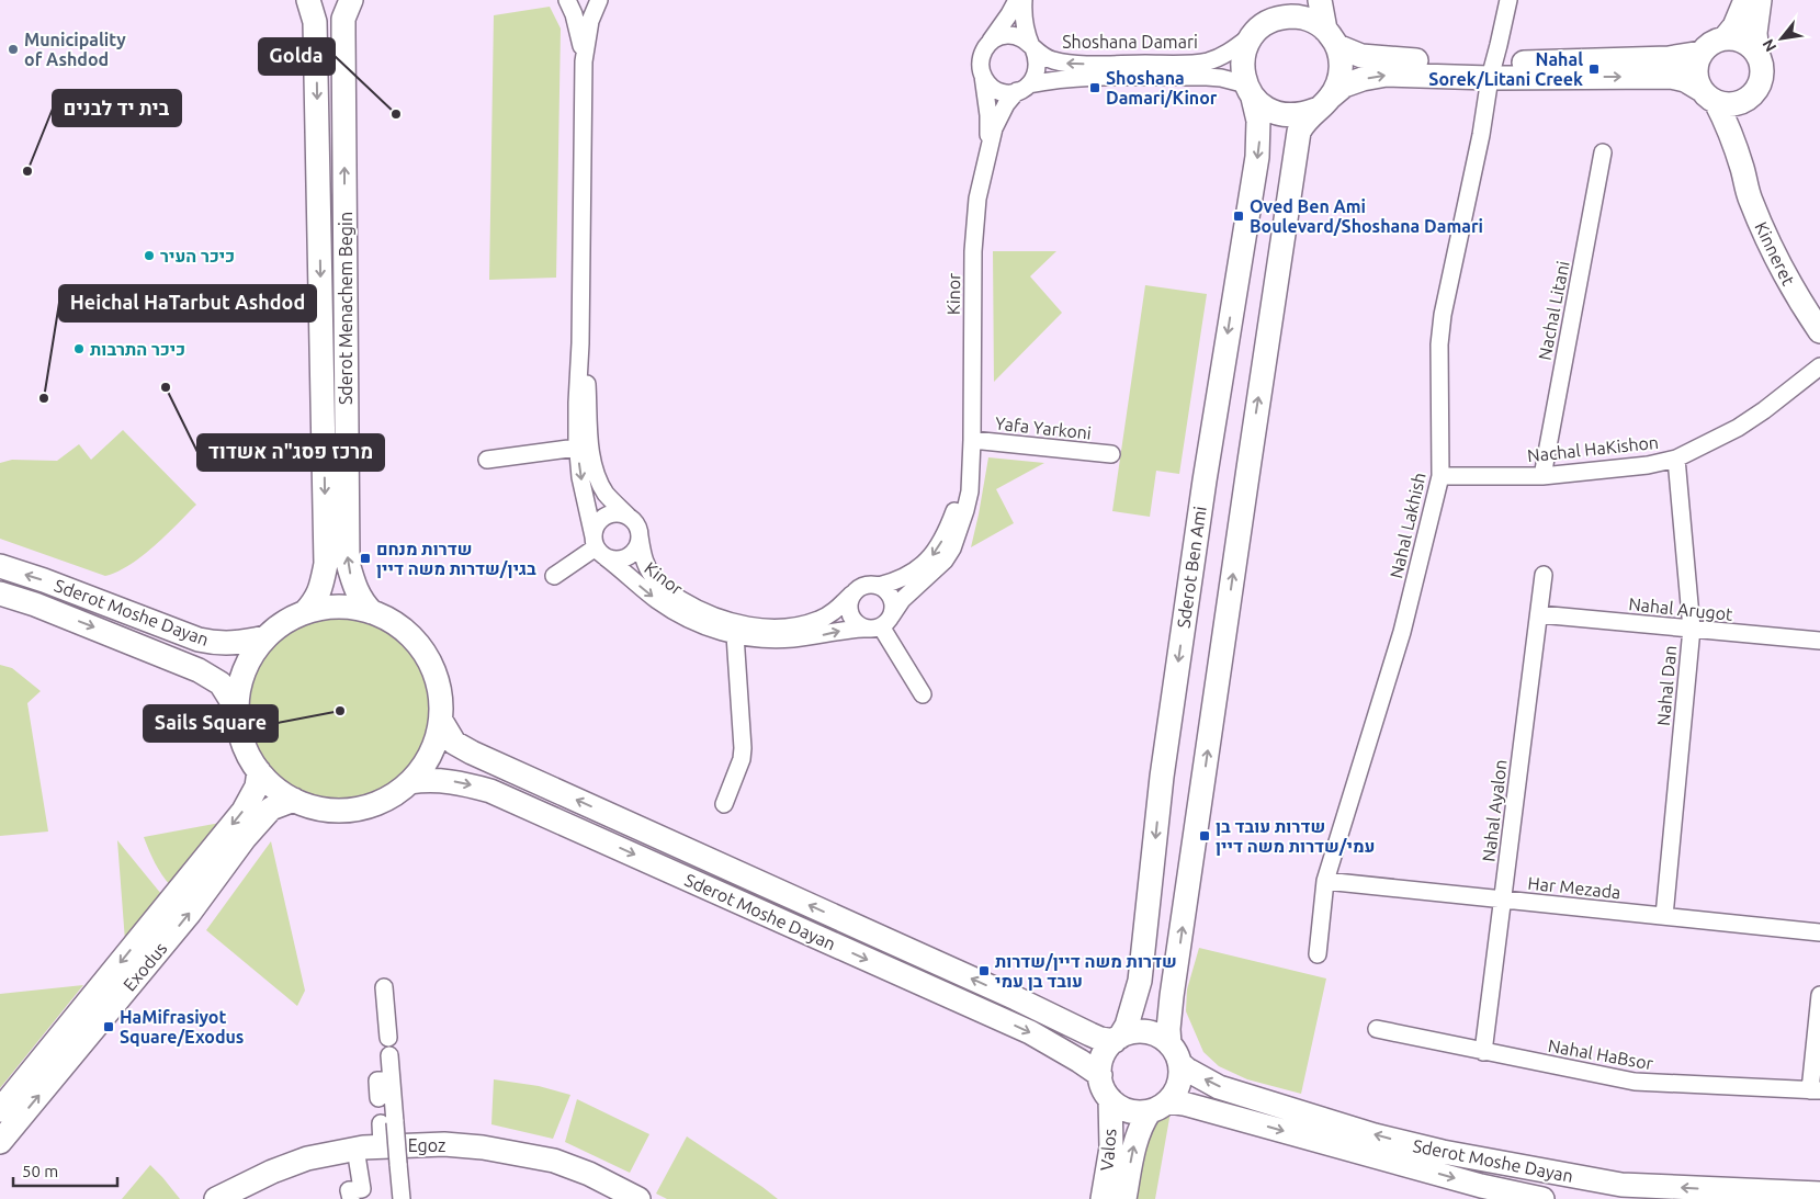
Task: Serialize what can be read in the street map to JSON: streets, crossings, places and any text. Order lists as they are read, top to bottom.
{
  "streets": {
    "main road": [
      "Kinneret",
      "Sderot Menachem Begin",
      "Sderot Ben Ami",
      "Sderot Moshe Dayan",
      "Exodus",
      "Egoz",
      "Valos"
    ],
    "street": [
      "Shoshana Damari",
      "Kinor",
      "Nachal Litani",
      "Yafa Yarkoni",
      "Nachal HaKishon",
      "Nahal Lakhish",
      "Nahal Arugot",
      "Nahal Dan",
      "Nahal Ayalon",
      "Har Mezada",
      "Nahal HaBsor"
    ]
  },
  "crossings": [
    ["Shoshana Damari", "Kinor"],
    ["Shoshana Damari", "Sderot Ben Ami"],
    ["Kinor", "Yafa Yarkoni"],
    ["Nachal Litani", "Nachal HaKishon"],
    ["Nachal HaKishon", "Nahal Lakhish"],
    ["Nachal HaKishon", "Nahal Dan"],
    ["Nahal Lakhish", "Har Mezada"],
    ["Sderot Ben Ami", "Sderot Moshe Dayan"],
    ["Sderot Ben Ami", "Valos"],
    ["Nahal Arugot", "Nahal Dan"],
    ["Nahal Arugot", "Nahal Ayalon"],
    ["Sderot Moshe Dayan", "Valos"],
    ["Nahal Dan", "Har Mezada"],
    ["Nahal Ayalon", "Har Mezada"],
    ["Nahal Ayalon", "Nahal HaBsor"]
  ],
  "places": {
    "other": [
      "Municipality of Ashdod",
      "Golda",
      "בית יד לבנים",
      "כיכר העיר",
      "כיכר התרבות",
      "מרכז פסג\"ה אשדוד",
      "Heichal HaTarbut Ashdod",
      "Sails Square"
    ],
    "transit": [
      "Nahal Sorek/Litani Creek",
      "Shoshana Damari/Kinor",
      "Oved Ben Ami Boulevard/Shoshana Damari",
      "שדרות מנחם בגין/שדרות משה דיין",
      "שדרות עובד בן עמי/שדרות משה דיין",
      "שדרות משה דיין/שדרות עובד בן עמי",
      "HaMifrasiyot Square/Exodus"
    ]
  },
  "scale_bar": "50 m",
  "north": "bottom left"
}
